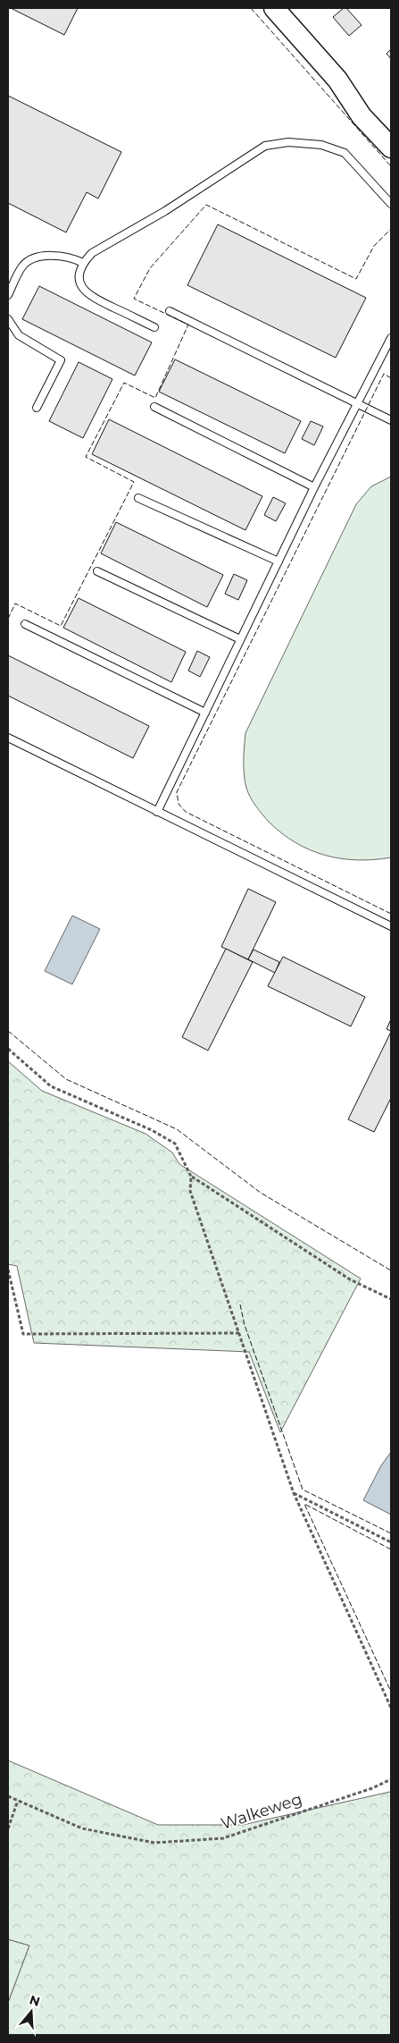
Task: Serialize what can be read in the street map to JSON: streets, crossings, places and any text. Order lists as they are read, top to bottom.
{
  "streets": {
    "path": ["Walkeweg"]
  },
  "north": "top"
}
